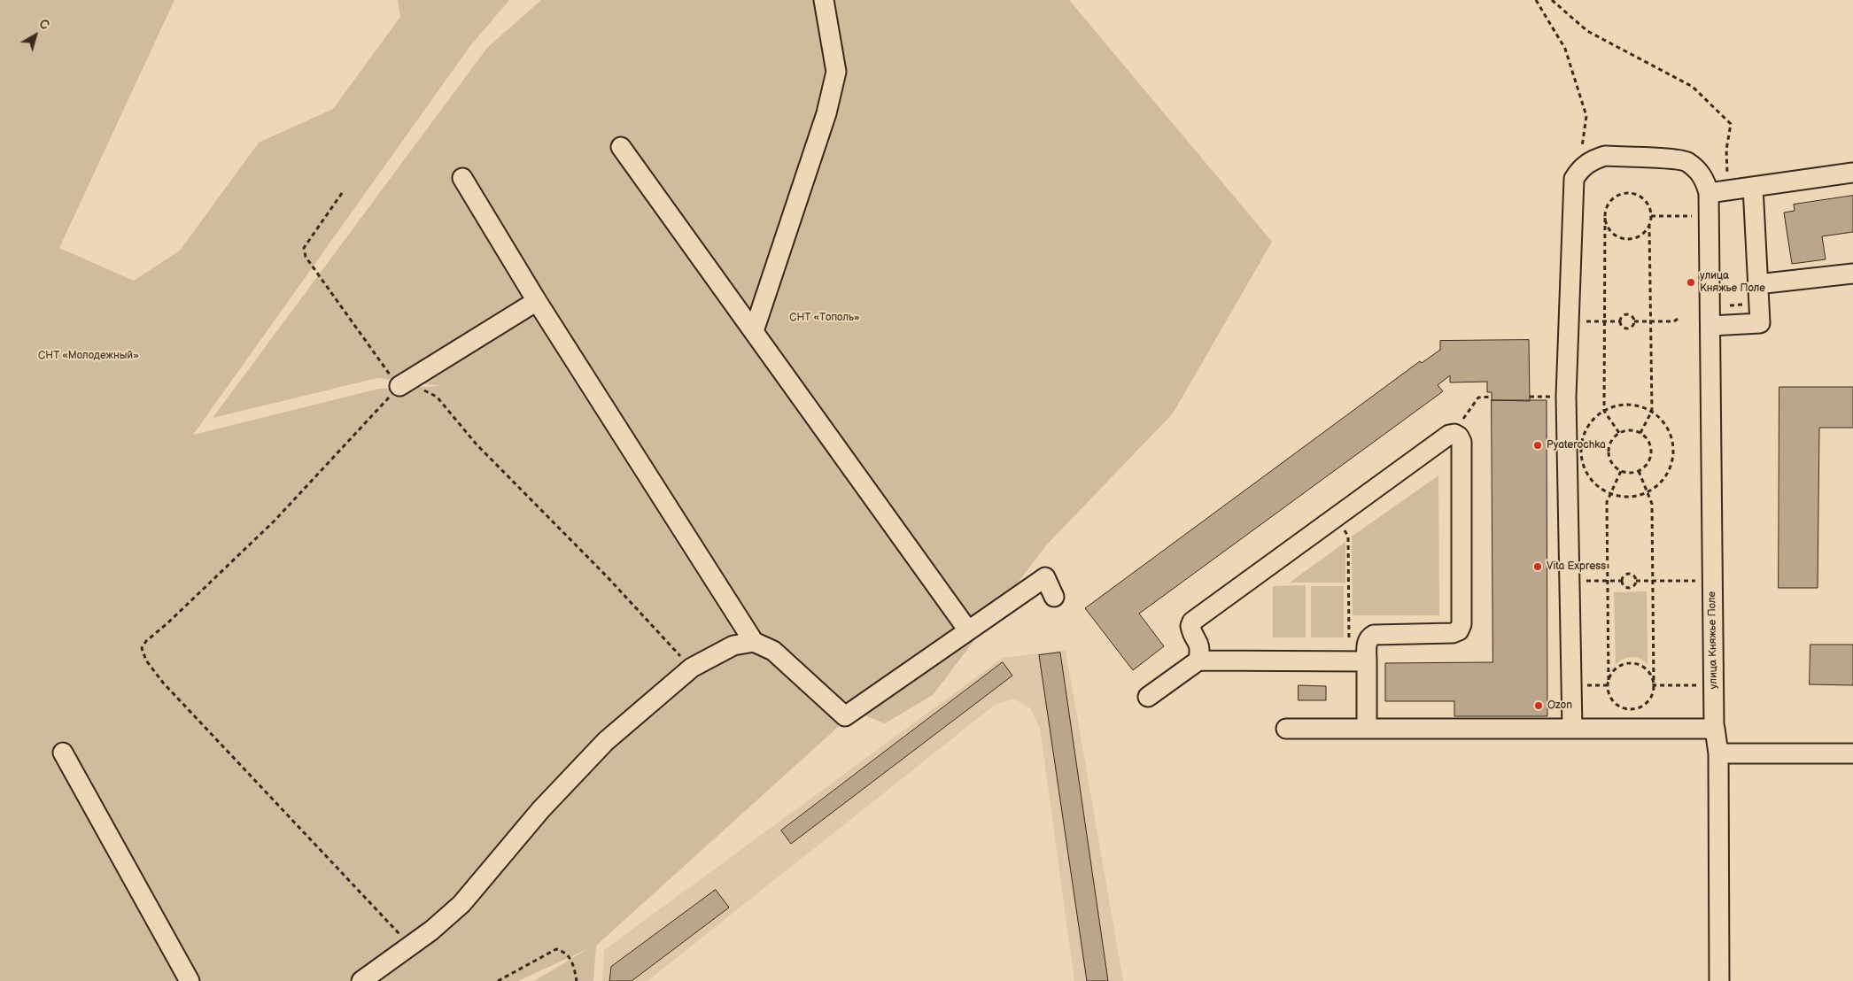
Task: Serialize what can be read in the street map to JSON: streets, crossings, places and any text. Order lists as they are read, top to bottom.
{
  "streets": {
    "street": ["улица Княжье Поле"]
  },
  "parks": ["СНТ «Тополь»", "СНТ «Молодежный»"],
  "places": [
    "улица Княжье Поле",
    "Pyaterochka",
    "Vita Express",
    "Ozon"
  ],
  "north": "top right"
}
